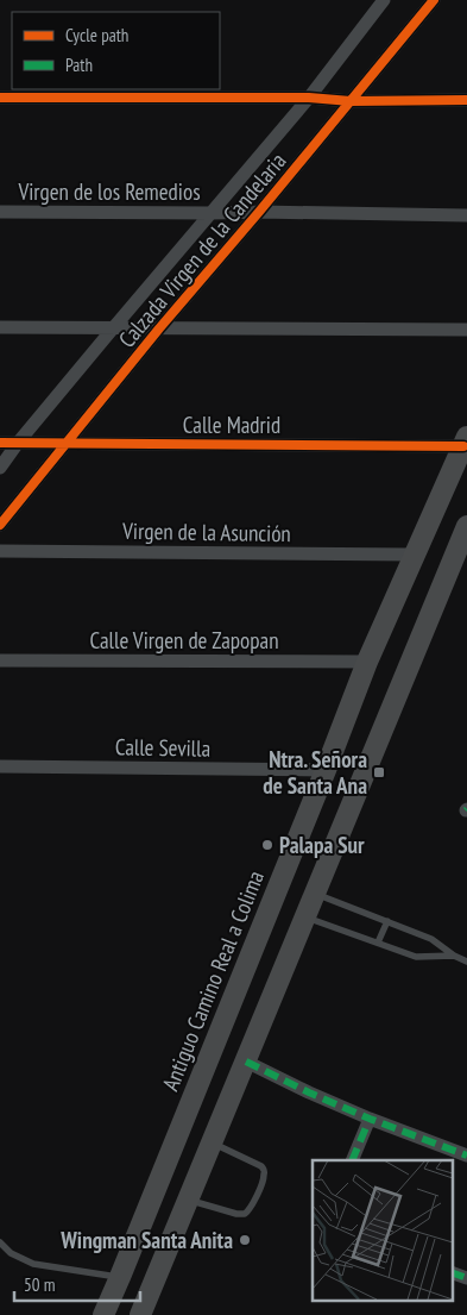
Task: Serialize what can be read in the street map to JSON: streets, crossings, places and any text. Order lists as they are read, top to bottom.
{
  "streets": {
    "main road": ["Antiguo Camino Real a Colima"],
    "street": [
      "Virgen de los Remedios",
      "Calzada Virgen de la Candelaria",
      "Calle Madrid",
      "Virgen de la Asunción",
      "Calle Virgen de Zapopan",
      "Calle Sevilla"
    ]
  },
  "crossings": [
    ["Virgen de los Remedios", "Calzada Virgen de la Candelaria"],
    ["Calzada Virgen de la Candelaria", "Calle Madrid"],
    ["Calle Madrid", "Antiguo Camino Real a Colima"],
    ["Virgen de la Asunción", "Antiguo Camino Real a Colima"],
    ["Calle Virgen de Zapopan", "Antiguo Camino Real a Colima"],
    ["Calle Sevilla", "Antiguo Camino Real a Colima"]
  ],
  "places": {
    "transit": ["Ntra. Señora de Santa Ana"],
    "other": ["Palapa Sur", "Wingman Santa Anita"]
  },
  "legend": ["Cycle path", "Path"],
  "scale_bar": "50 m"
}
